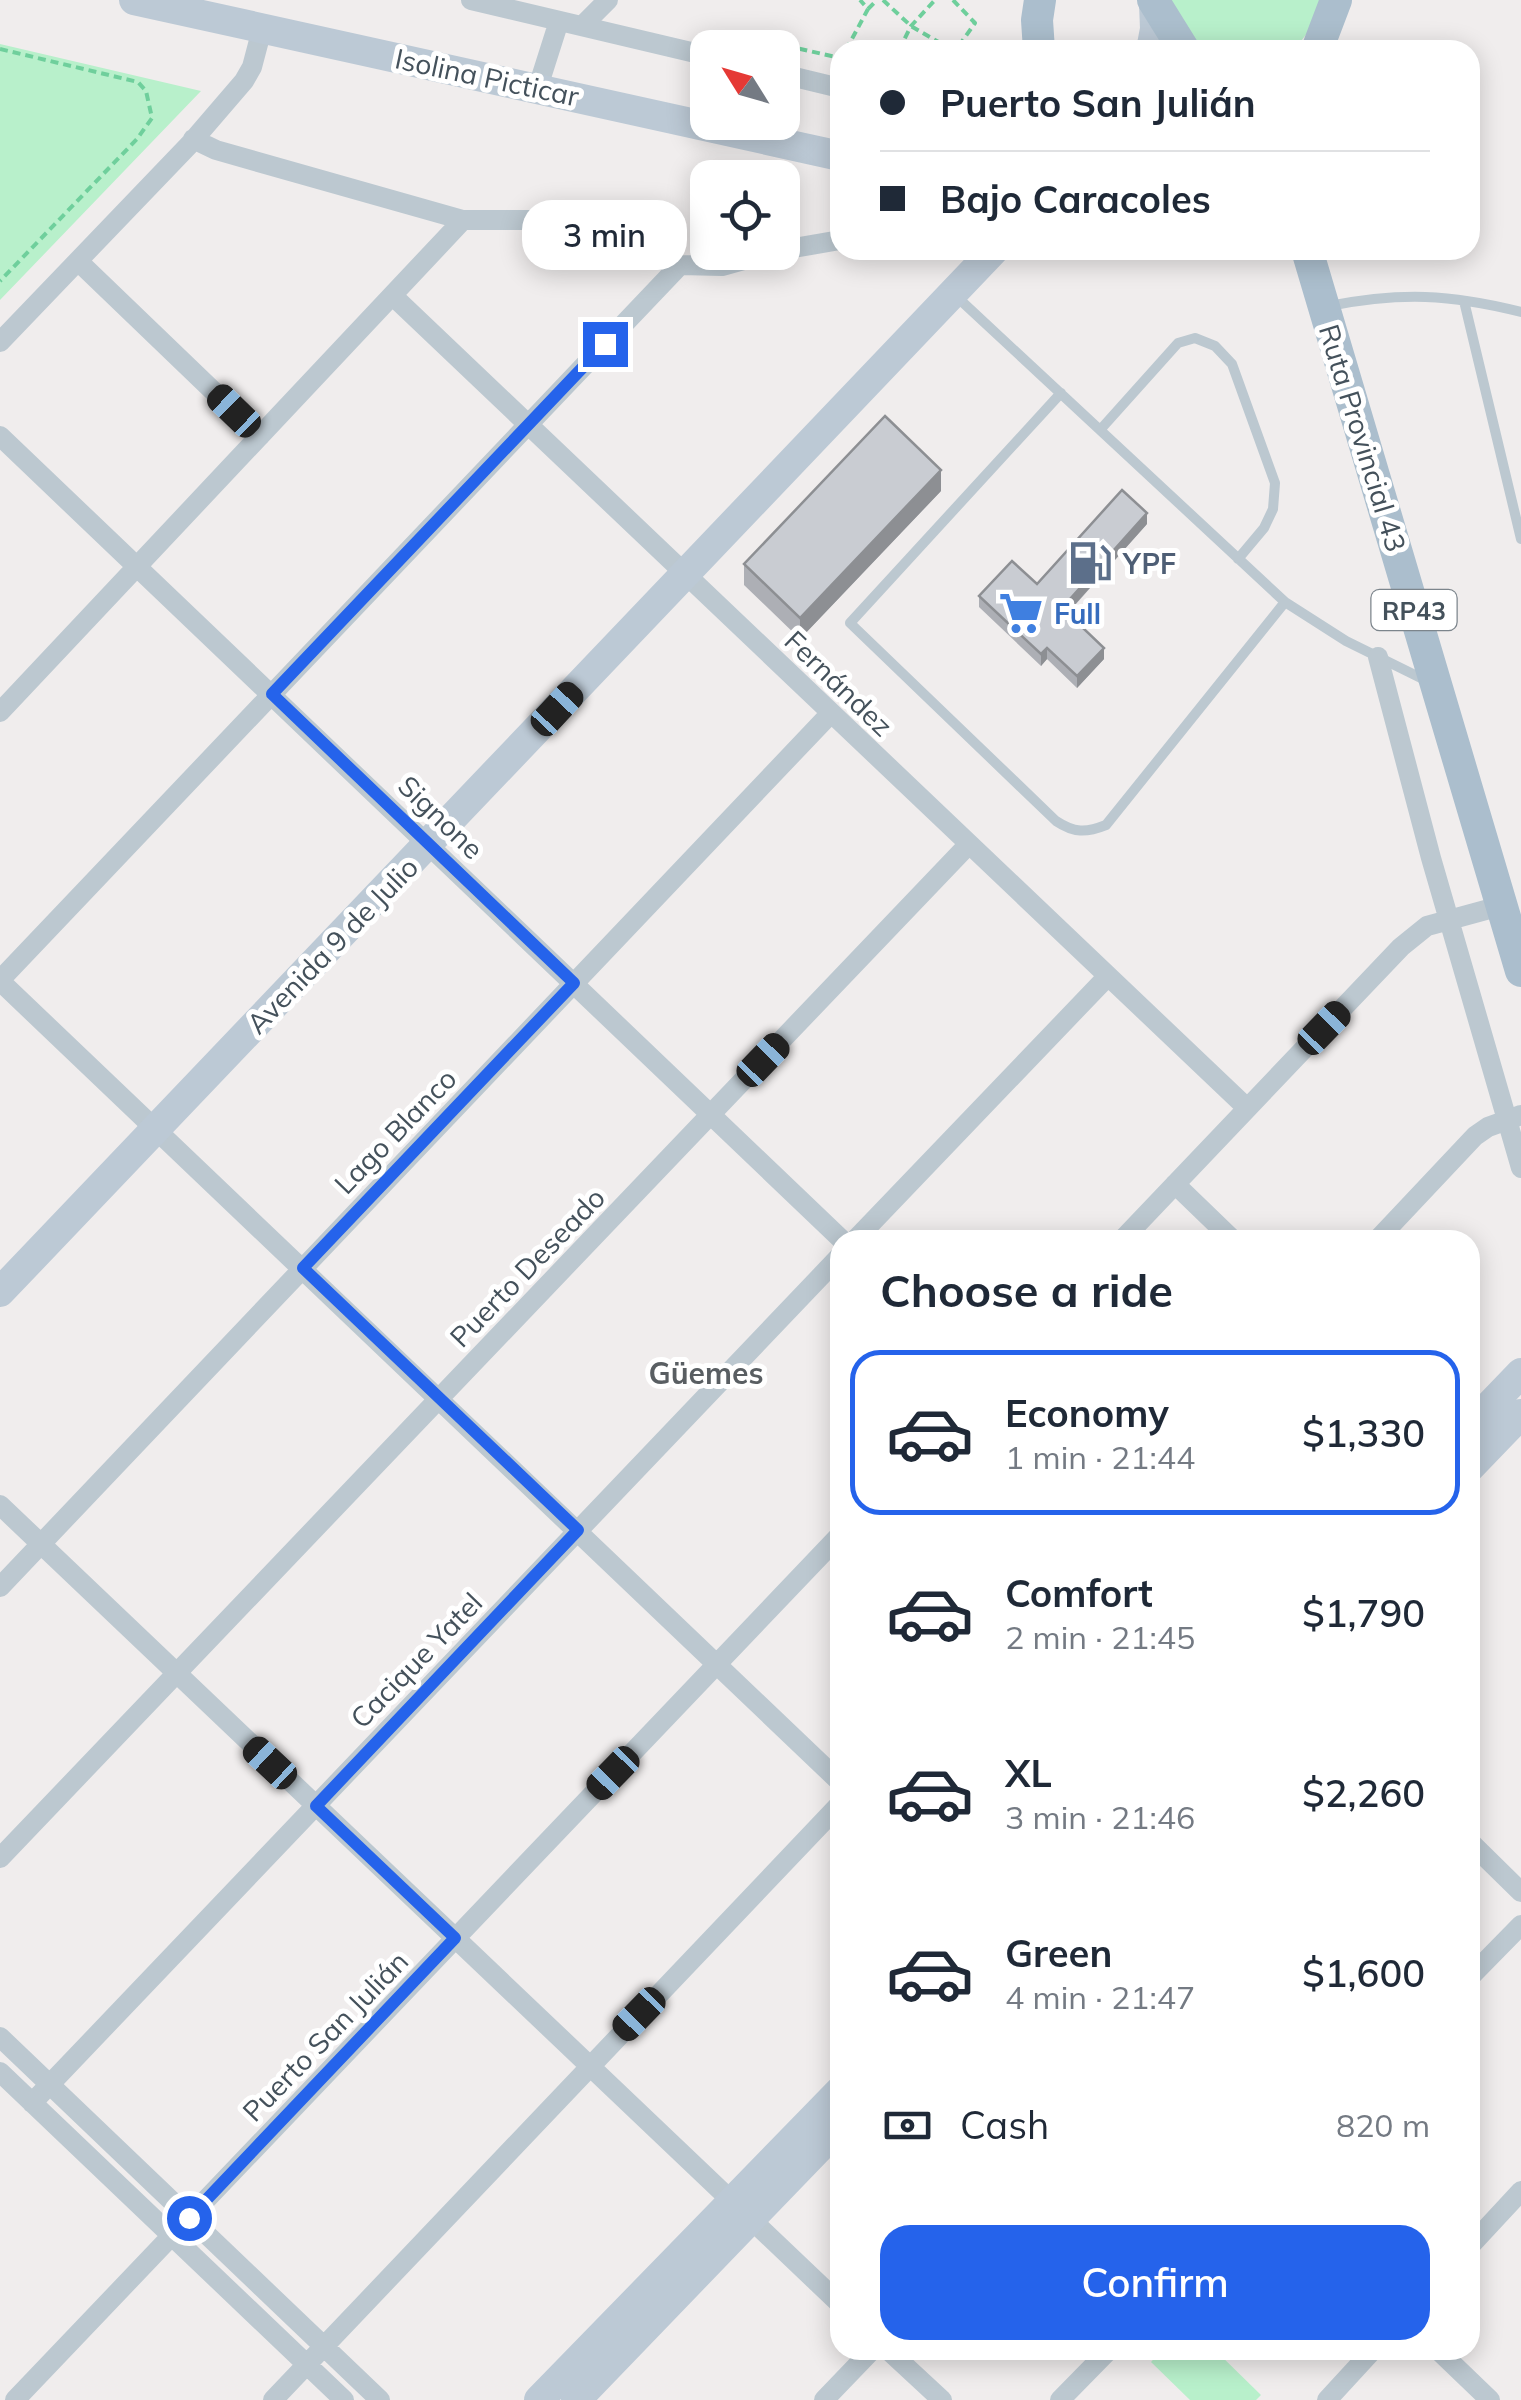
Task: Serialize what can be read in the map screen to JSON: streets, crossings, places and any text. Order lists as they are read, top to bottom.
{
  "streets": {
    "main road": ["Ruta Provincial 43", "RP43"],
    "street": [
      "Isolina Picticar",
      "Fernández",
      "Signone",
      "Avenida 9 de Julio",
      "Lago Blanco",
      "Puerto Deseado",
      "Cacique Yatel",
      "Puerto San Julián"
    ]
  },
  "crossings": [
    ["Fernández", "Avenida 9 de Julio"],
    ["Fernández", "Lago Blanco"],
    ["Fernández", "Puerto Deseado"],
    ["Signone", "Avenida 9 de Julio"],
    ["Signone", "Lago Blanco"],
    ["Signone", "Puerto Deseado"]
  ],
  "districts": ["Güemes"],
  "places": {
    "fuel station": ["YPF"],
    "supermarket": ["Full"]
  },
  "north": "top left",
  "page": {
    "banner": ["Puerto San Julián", "Bajo Caracoles"],
    "bubble": "3 min",
    "heading": "Choose a ride",
    "list": [
      {
        "name": "Economy",
        "note": "1 min · 21:44",
        "value": "$1,330"
      },
      {
        "name": "Comfort",
        "note": "2 min · 21:45",
        "value": "$1,790"
      },
      {
        "name": "XL",
        "note": "3 min · 21:46",
        "value": "$2,260"
      },
      {
        "name": "Green",
        "note": "4 min · 21:47",
        "value": "$1,600"
      }
    ],
    "pay": ["Cash", "820 m"],
    "buttons": "Confirm"
  }
}
